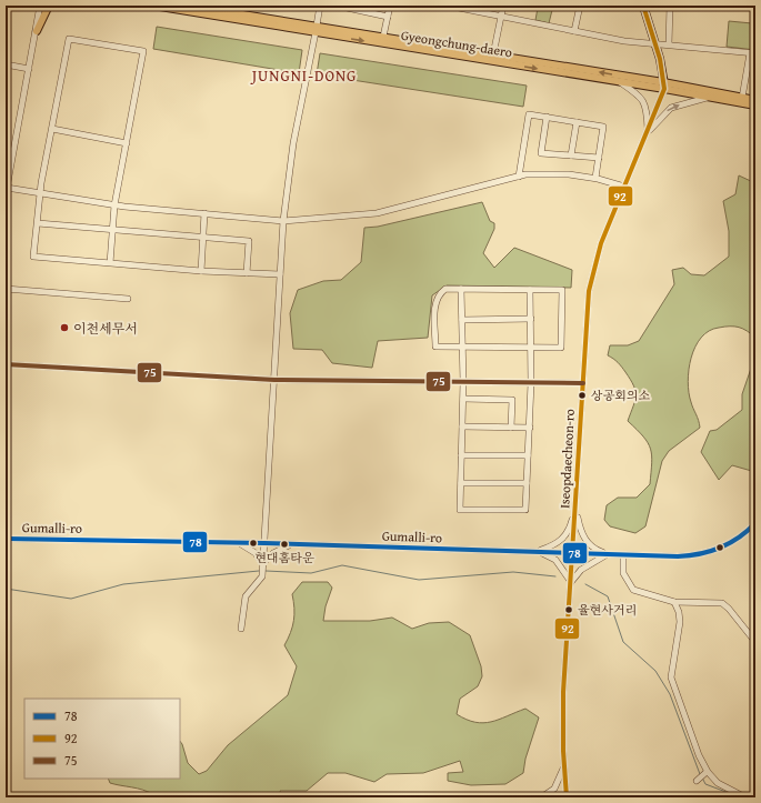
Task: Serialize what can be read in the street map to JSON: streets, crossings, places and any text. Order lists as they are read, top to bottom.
{
  "streets": {
    "main road": ["Gyeongchung-daero"],
    "street": ["Iseopdaecheon-ro", "Gumalli-ro"]
  },
  "crossings": [
    ["Gyeongchung-daero", "Iseopdaecheon-ro"],
    ["Iseopdaecheon-ro", "Gumalli-ro"]
  ],
  "districts": ["JUNGNI-DONG"],
  "places": [
    "이천세무서",
    "상공회의소",
    "현대홈타운",
    "율현사거리"
  ],
  "lines": ["transit line 92", "transit line 75", "transit line 78"],
  "legend": ["78", "92", "75"]
}
